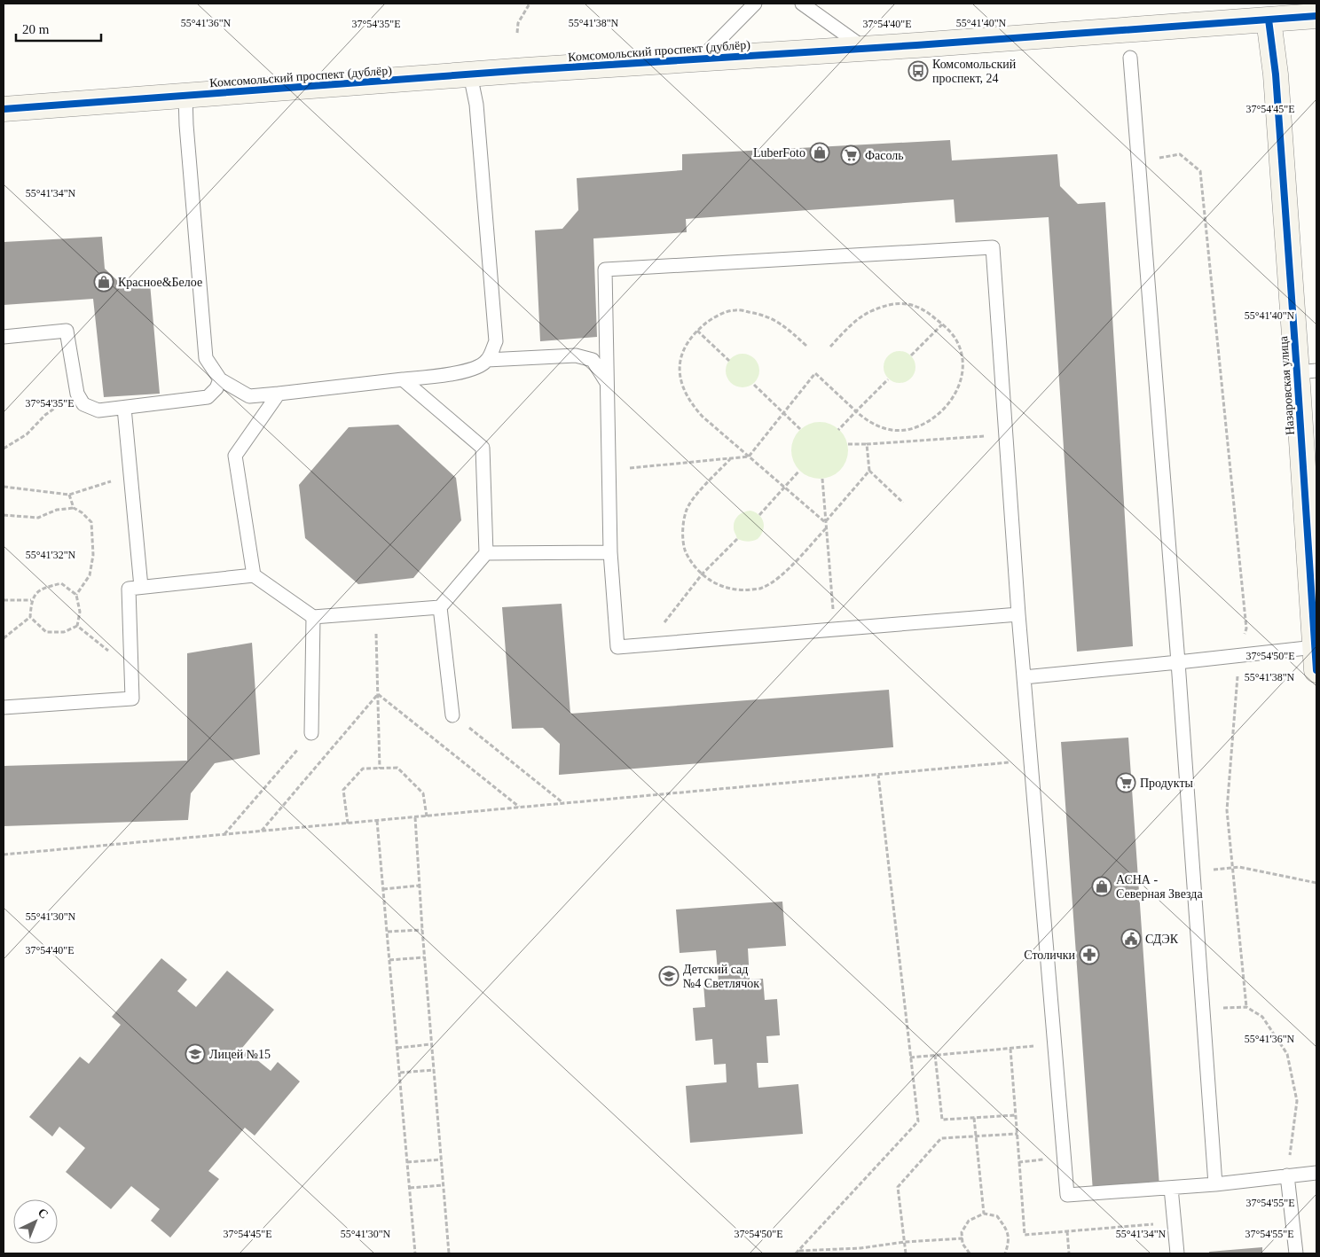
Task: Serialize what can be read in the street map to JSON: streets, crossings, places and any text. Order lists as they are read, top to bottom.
{
  "streets": {
    "street": ["Комсомольский проспект (дублёр)", "Назаровская улица"]
  },
  "crossings": [
    ["Комсомольский проспект (дублёр)", "Назаровская улица"]
  ],
  "places": {
    "bus stop": ["Комсомольский проспект, 24"],
    "shop": ["LuberFoto", "Красное&Белое", "АСНА - Северная Звезда"],
    "supermarket": ["Фасоль", "Продукты"],
    "public building": ["СДЭК"],
    "pharmacy": ["Столички"],
    "school or university": ["Детский сад №4 Светлячок", "Лицей №15"]
  },
  "scale_bar": "20 m",
  "north": "top right",
  "coordinates": [
    "55°41'38\"N",
    "55°41'36\"N",
    "55°41'40\"N",
    "37°54'35\"E",
    "37°54'40\"E",
    "37°54'45\"E",
    "55°41'34\"N",
    "55°41'32\"N",
    "37°54'50\"E",
    "55°41'30\"N",
    "37°54'55\"E"
  ]
}
